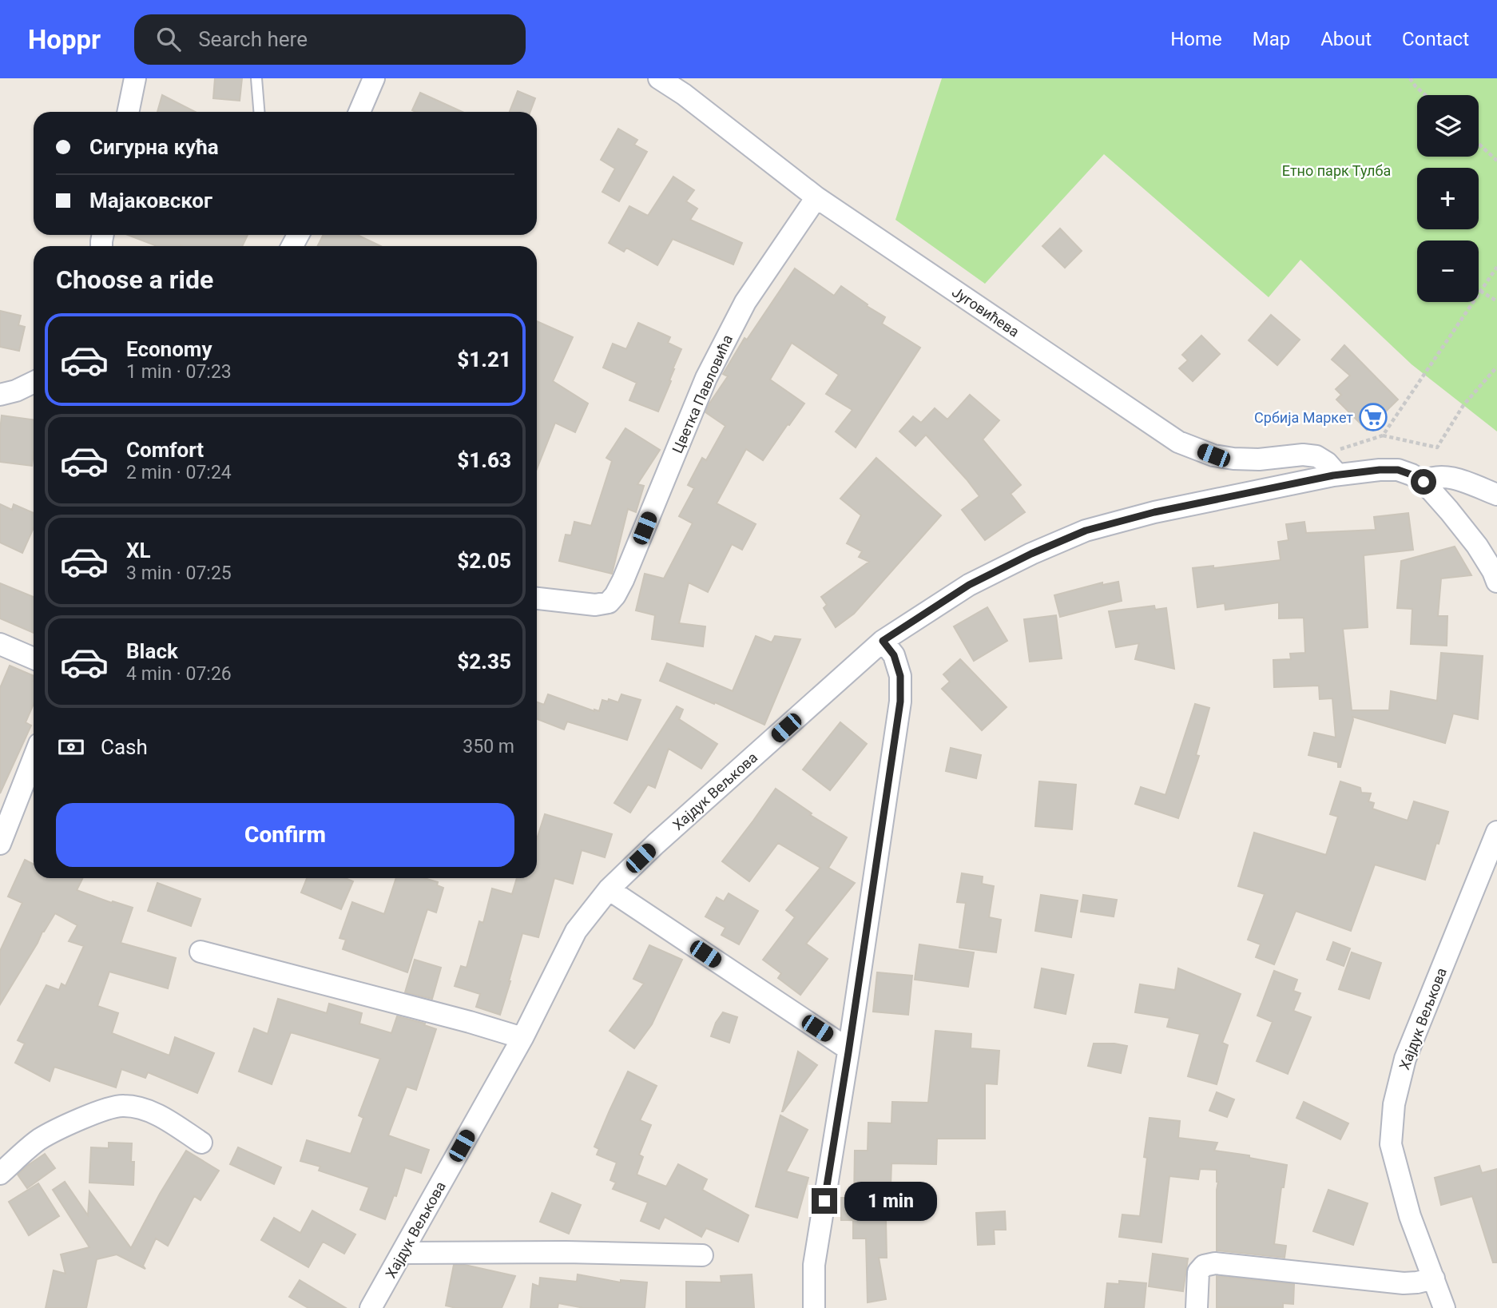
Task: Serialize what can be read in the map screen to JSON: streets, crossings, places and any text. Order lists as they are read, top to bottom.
{
  "streets": {
    "street": ["Југовићева", "Цветка Павловића", "Хајдук Вељкова"]
  },
  "crossings": [
    ["Југовићева", "Цветка Павловића"]
  ],
  "parks": ["Етно парк Тулба"],
  "places": {
    "supermarket": ["Србија Маркет"]
  },
  "page": {
    "header": "Hoppr",
    "search": "Search here",
    "nav": [
      "Home",
      "Map",
      "About",
      "Contact"
    ],
    "map_buttons": ["+", "−"],
    "banner": ["Сигурна кућа", "Мајаковског"],
    "heading": "Choose a ride",
    "list": [
      {
        "name": "Economy",
        "note": "1 min · 07:23",
        "value": "$1.21"
      },
      {
        "name": "Comfort",
        "note": "2 min · 07:24",
        "value": "$1.63"
      },
      {
        "name": "XL",
        "note": "3 min · 07:25",
        "value": "$2.05"
      },
      {
        "name": "Black",
        "note": "4 min · 07:26",
        "value": "$2.35"
      }
    ],
    "pay": ["Cash", "350 m"],
    "buttons": "Confirm",
    "bubble": "1 min"
  }
}
